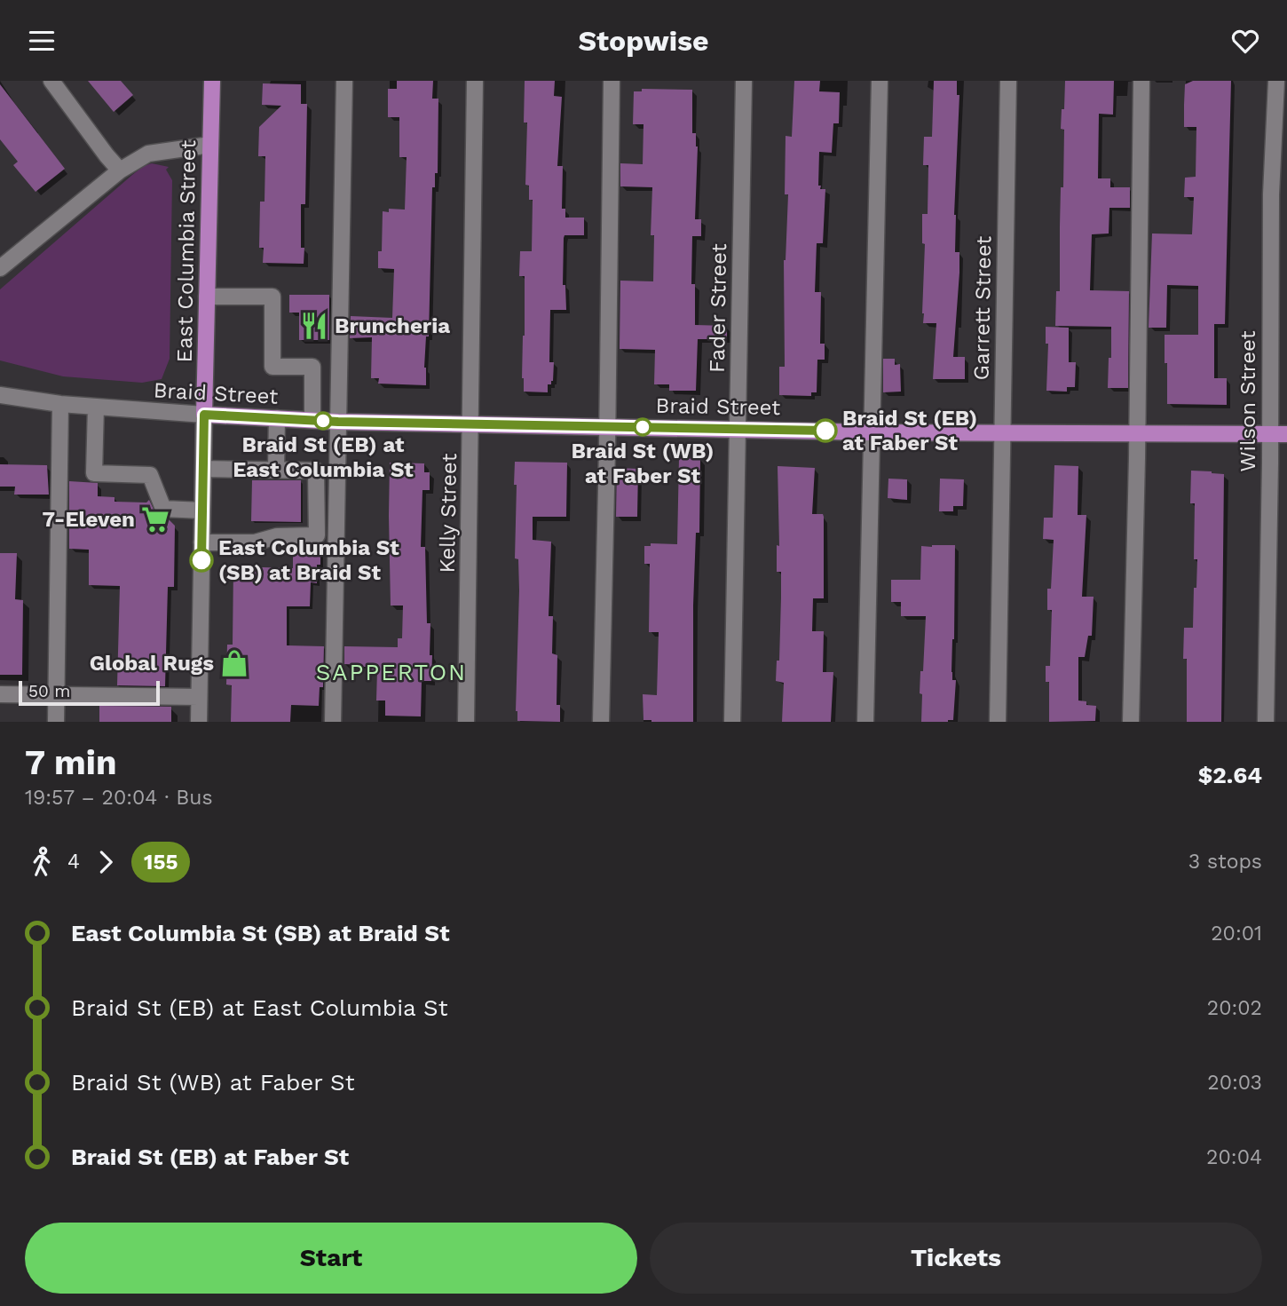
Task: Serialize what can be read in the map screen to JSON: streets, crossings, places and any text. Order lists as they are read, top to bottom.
{
  "streets": {
    "main road": ["East Columbia Street", "Braid Street"],
    "street": [
      "Fader Street",
      "Garrett Street",
      "Wilson Street",
      "Kelly Street"
    ]
  },
  "crossings": [
    ["East Columbia Street", "Braid Street"],
    ["Fader Street", "Braid Street"],
    ["Garrett Street", "Braid Street"],
    ["Braid Street", "Wilson Street"],
    ["Braid Street", "Kelly Street"]
  ],
  "districts": ["SAPPERTON"],
  "places": {
    "restaurant": ["Bruncheria"],
    "other": [
      "Braid St (EB) at East Columbia St",
      "Braid St (WB) at Faber St",
      "Braid St (EB) at Faber St",
      "East Columbia St (SB) at Braid St"
    ],
    "supermarket": ["7-Eleven"],
    "shop": ["Global Rugs"]
  },
  "lines": ["bus line 155"],
  "scale_bar": "50 m",
  "page": {
    "header": "Stopwise",
    "scale": "50 m",
    "heading": ["7 min", "19:57 – 20:04 · Bus", "$2.64"],
    "legs": ["4", "155", "3 stops"],
    "list": [
      {
        "name": "East Columbia St (SB) at Braid St",
        "value": "20:01"
      },
      {
        "name": "Braid St (EB) at East Columbia St",
        "value": "20:02"
      },
      {
        "name": "Braid St (WB) at Faber St",
        "value": "20:03"
      },
      {
        "name": "Braid St (EB) at Faber St",
        "value": "20:04"
      }
    ],
    "buttons": ["Start", "Tickets"]
  }
}
